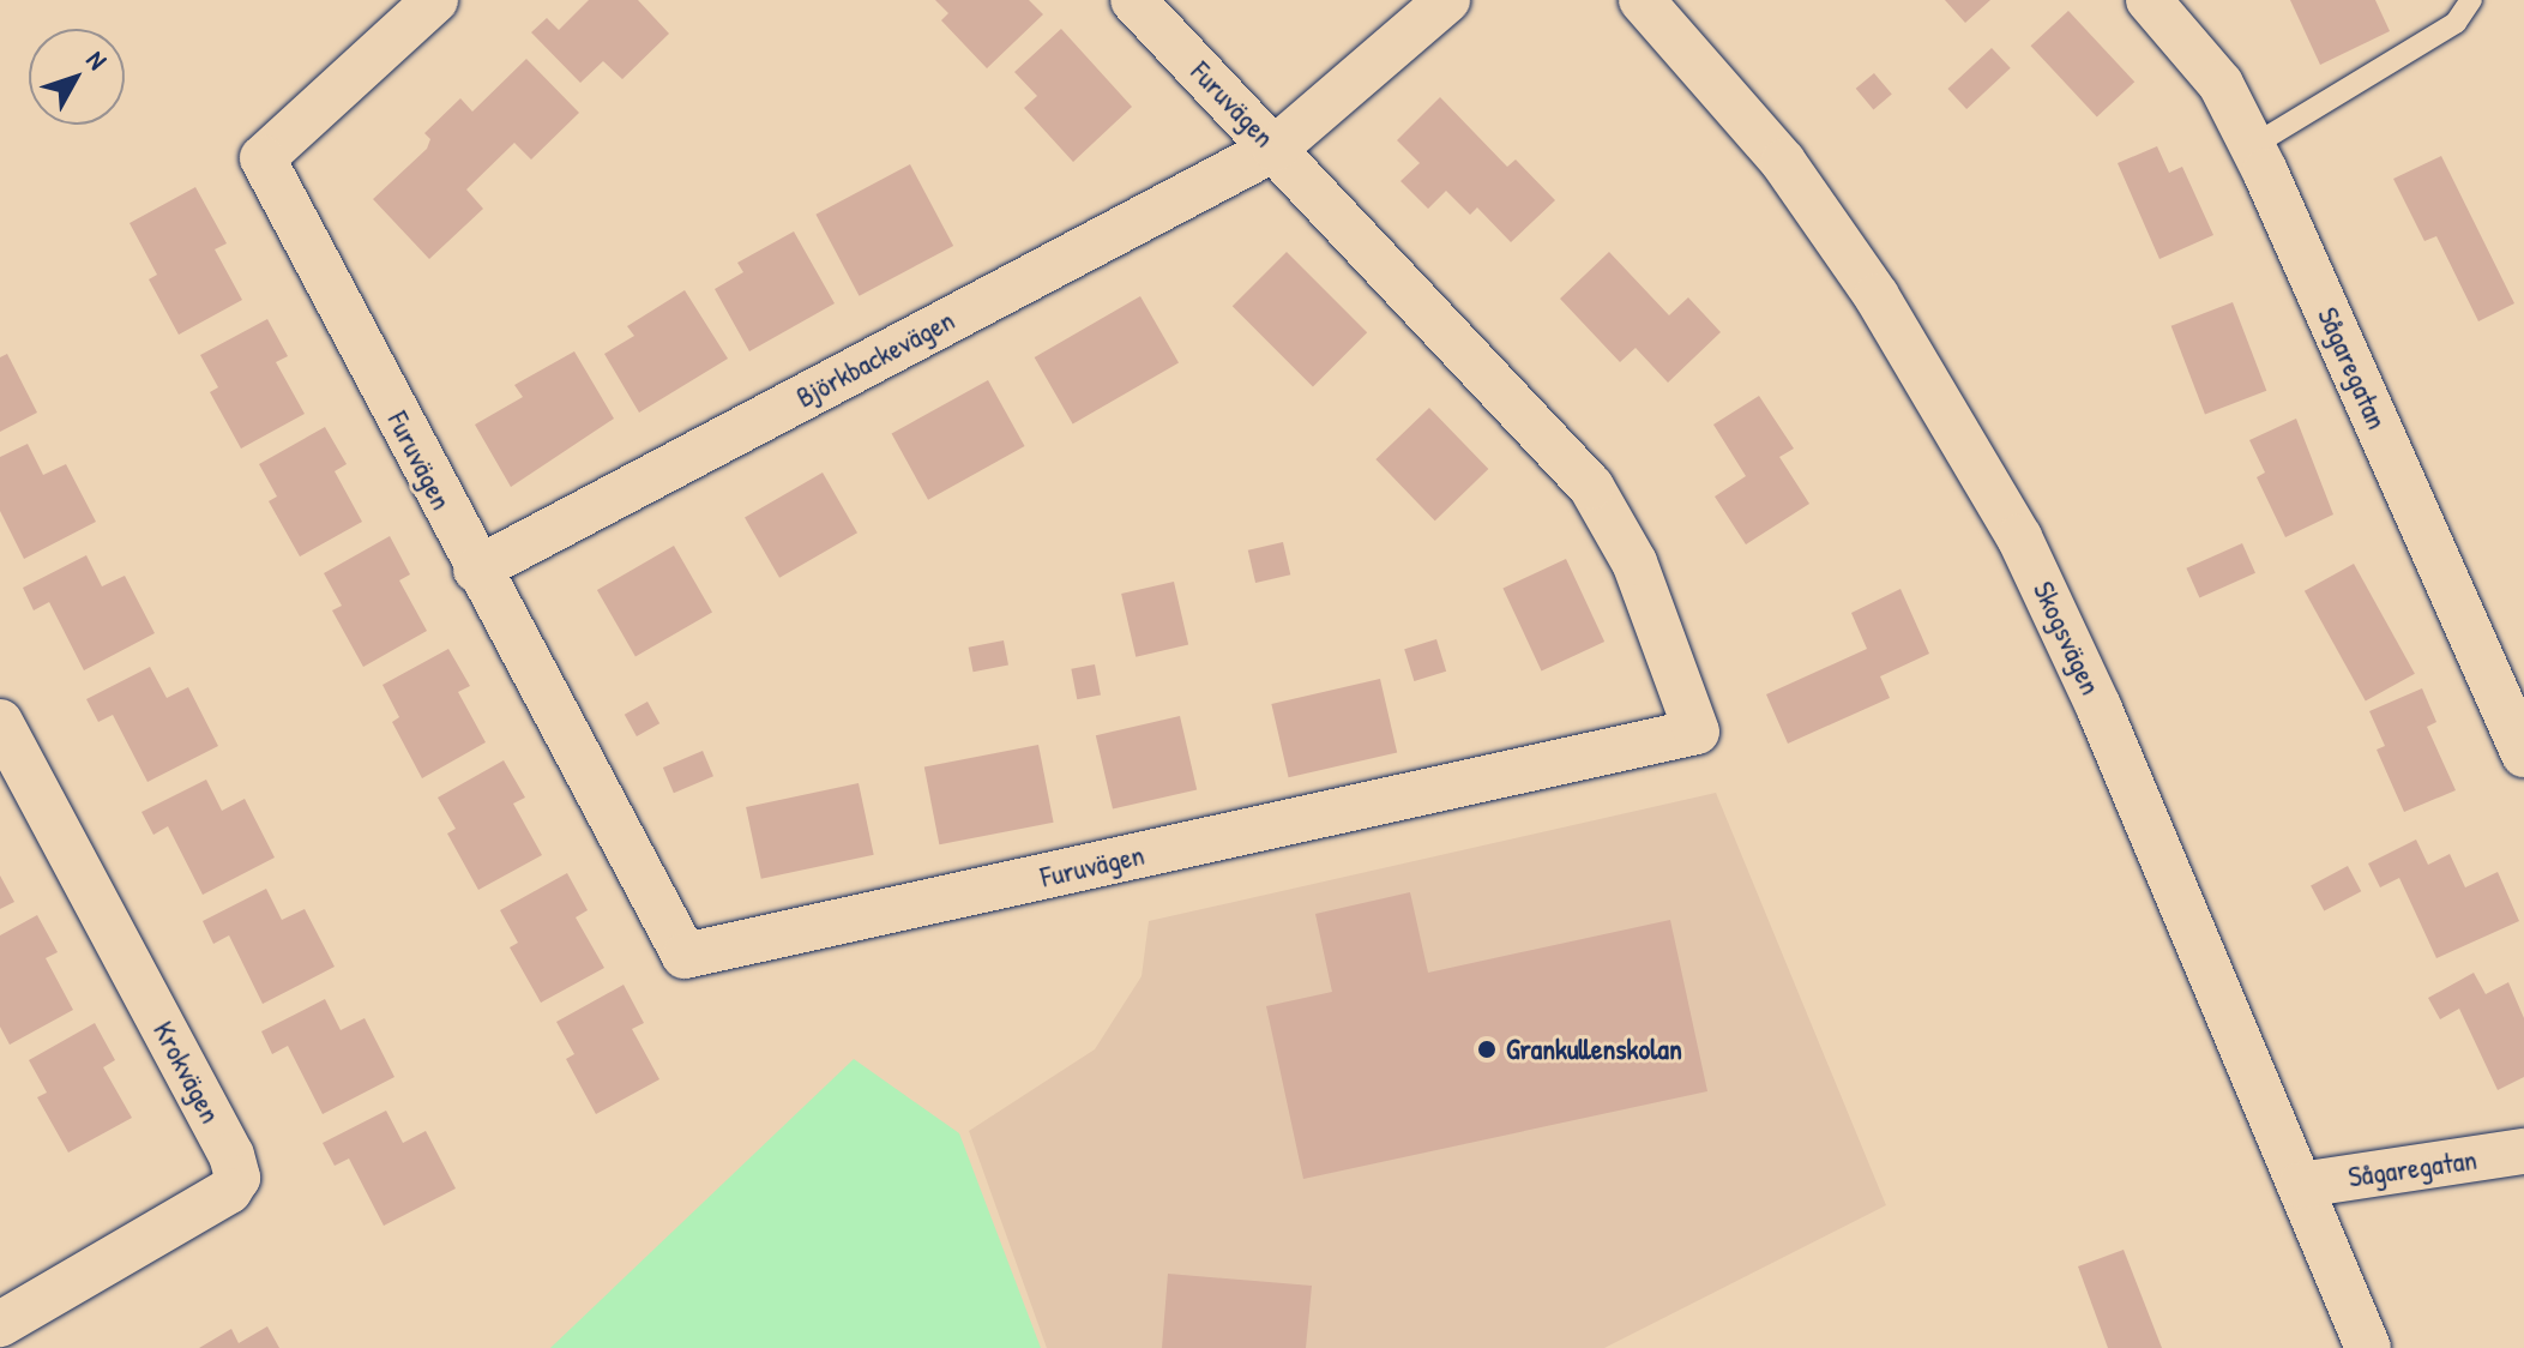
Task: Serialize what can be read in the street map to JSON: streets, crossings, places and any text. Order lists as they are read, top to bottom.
{
  "streets": {
    "street": [
      "Furuvägen",
      "Björkbackevägen",
      "Sågaregatan",
      "Skogsvägen",
      "Krokvägen"
    ]
  },
  "crossings": [
    ["Furuvägen", "Björkbackevägen"],
    ["Sågaregatan", "Skogsvägen"]
  ],
  "places": ["Grankullenskolan"],
  "north": "top right"
}
